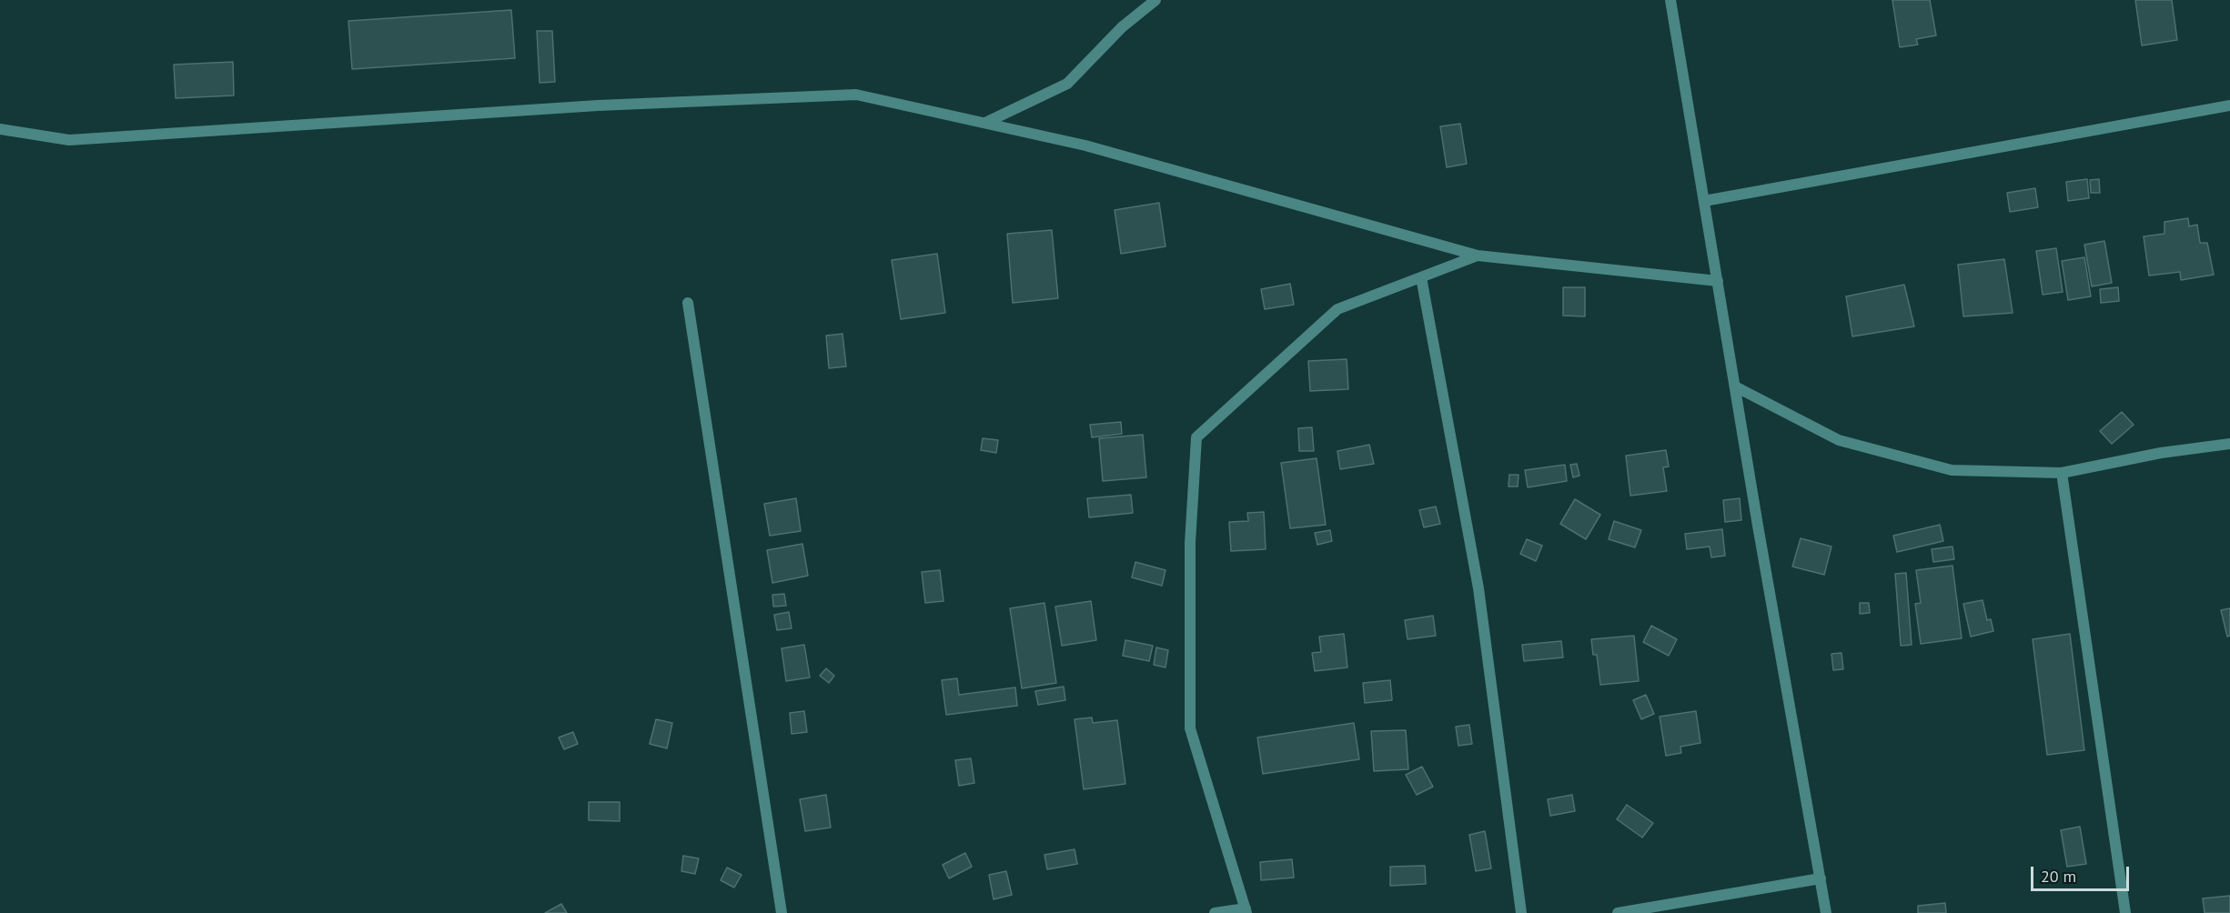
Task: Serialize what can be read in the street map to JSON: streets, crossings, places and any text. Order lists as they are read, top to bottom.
{
  "scale_bar": "20 m"
}
